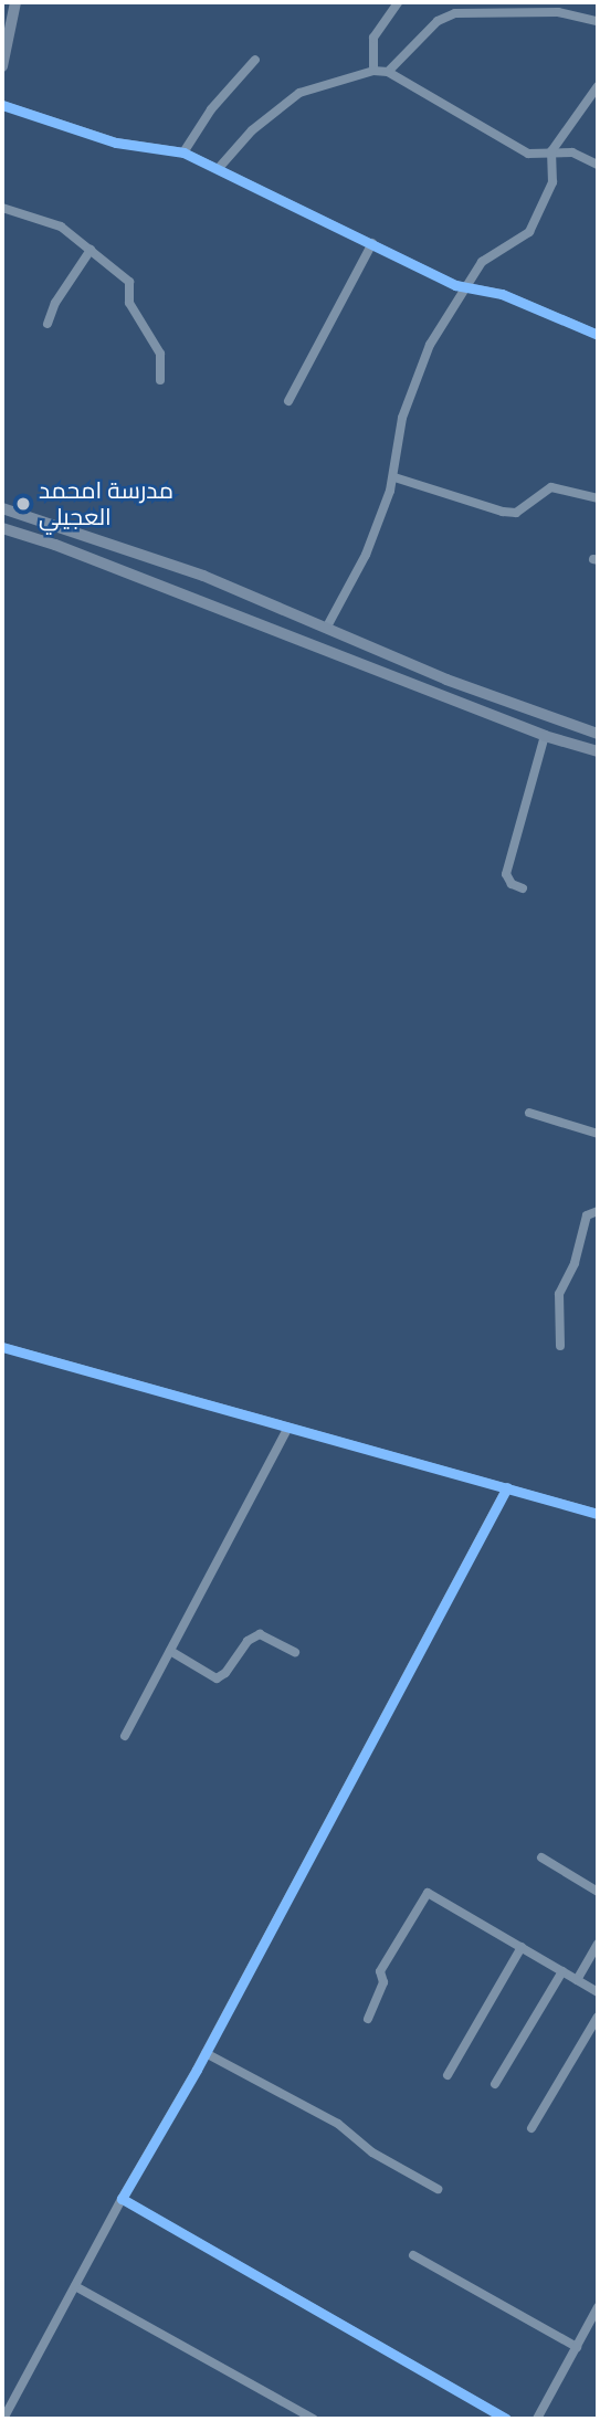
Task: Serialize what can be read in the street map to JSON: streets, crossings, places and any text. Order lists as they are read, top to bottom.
{
  "places": ["مدرسة امحمد العجيلي"]
}
